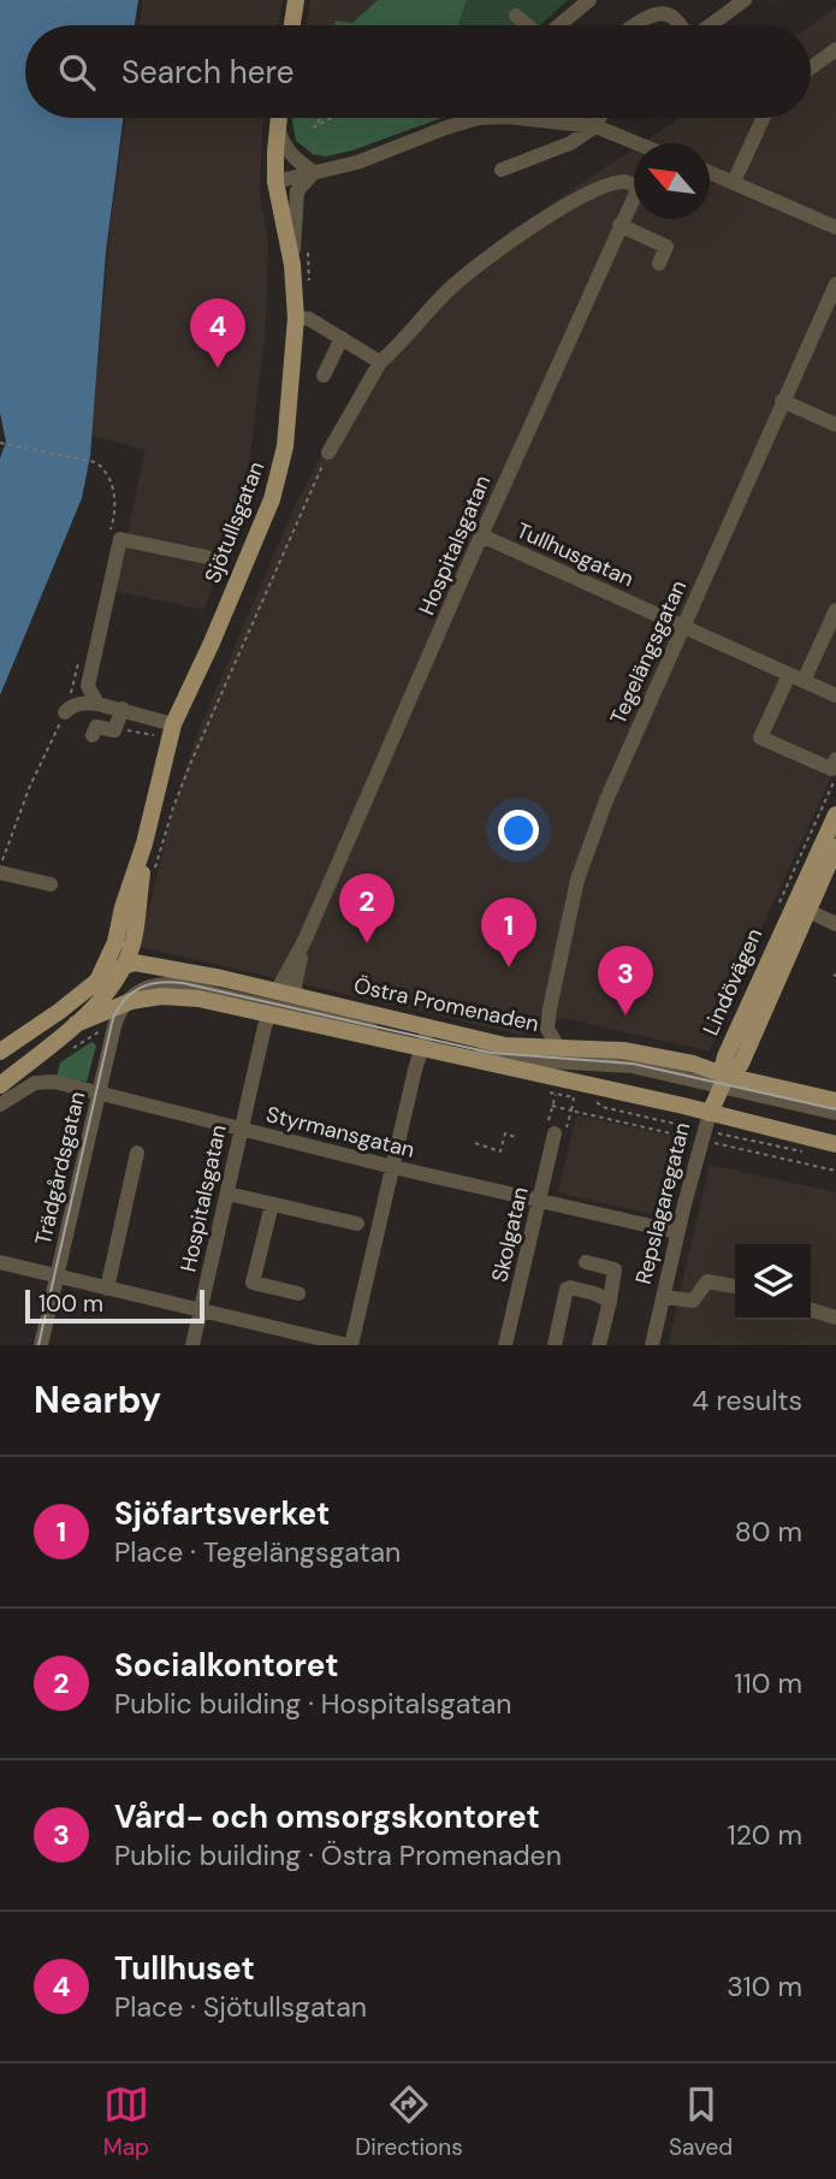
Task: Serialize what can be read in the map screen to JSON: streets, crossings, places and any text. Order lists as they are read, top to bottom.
{
  "streets": {
    "main road": [
      "Sjötullsgatan",
      "Lindövägen",
      "Östra Promenaden",
      "Repslagaregatan"
    ],
    "street": [
      "Hospitalsgatan",
      "Tullhusgatan",
      "Tegelängsgatan",
      "Styrmansgatan",
      "Trädgårdsgatan",
      "Skolgatan"
    ]
  },
  "crossings": [
    ["Sjötullsgatan", "Östra Promenaden"],
    ["Hospitalsgatan", "Tullhusgatan"],
    ["Hospitalsgatan", "Östra Promenaden"],
    ["Hospitalsgatan", "Styrmansgatan"],
    ["Tullhusgatan", "Tegelängsgatan"],
    ["Tegelängsgatan", "Östra Promenaden"],
    ["Lindövägen", "Östra Promenaden"],
    ["Lindövägen", "Repslagaregatan"],
    ["Östra Promenaden", "Trädgårdsgatan"],
    ["Östra Promenaden", "Repslagaregatan"],
    ["Styrmansgatan", "Trädgårdsgatan"],
    ["Styrmansgatan", "Repslagaregatan"],
    ["Styrmansgatan", "Skolgatan"]
  ],
  "scale_bar": "100 m",
  "north": "top left",
  "page": {
    "search": "Search here",
    "pins": [
      "4",
      "2",
      "1",
      "3"
    ],
    "scale": "100 m",
    "heading": ["Nearby", "4 results"],
    "list": [
      {
        "mark": "1",
        "name": "Sjöfartsverket",
        "note": "Place · Tegelängsgatan",
        "value": "80 m"
      },
      {
        "mark": "2",
        "name": "Socialkontoret",
        "note": "Public building · Hospitalsgatan",
        "value": "110 m"
      },
      {
        "mark": "3",
        "name": "Vård- och omsorgskontoret",
        "note": "Public building · Östra Promenaden",
        "value": "120 m"
      },
      {
        "mark": "4",
        "name": "Tullhuset",
        "note": "Place · Sjötullsgatan",
        "value": "310 m"
      }
    ],
    "nav": ["Map", "Directions", "Saved"]
  }
}
